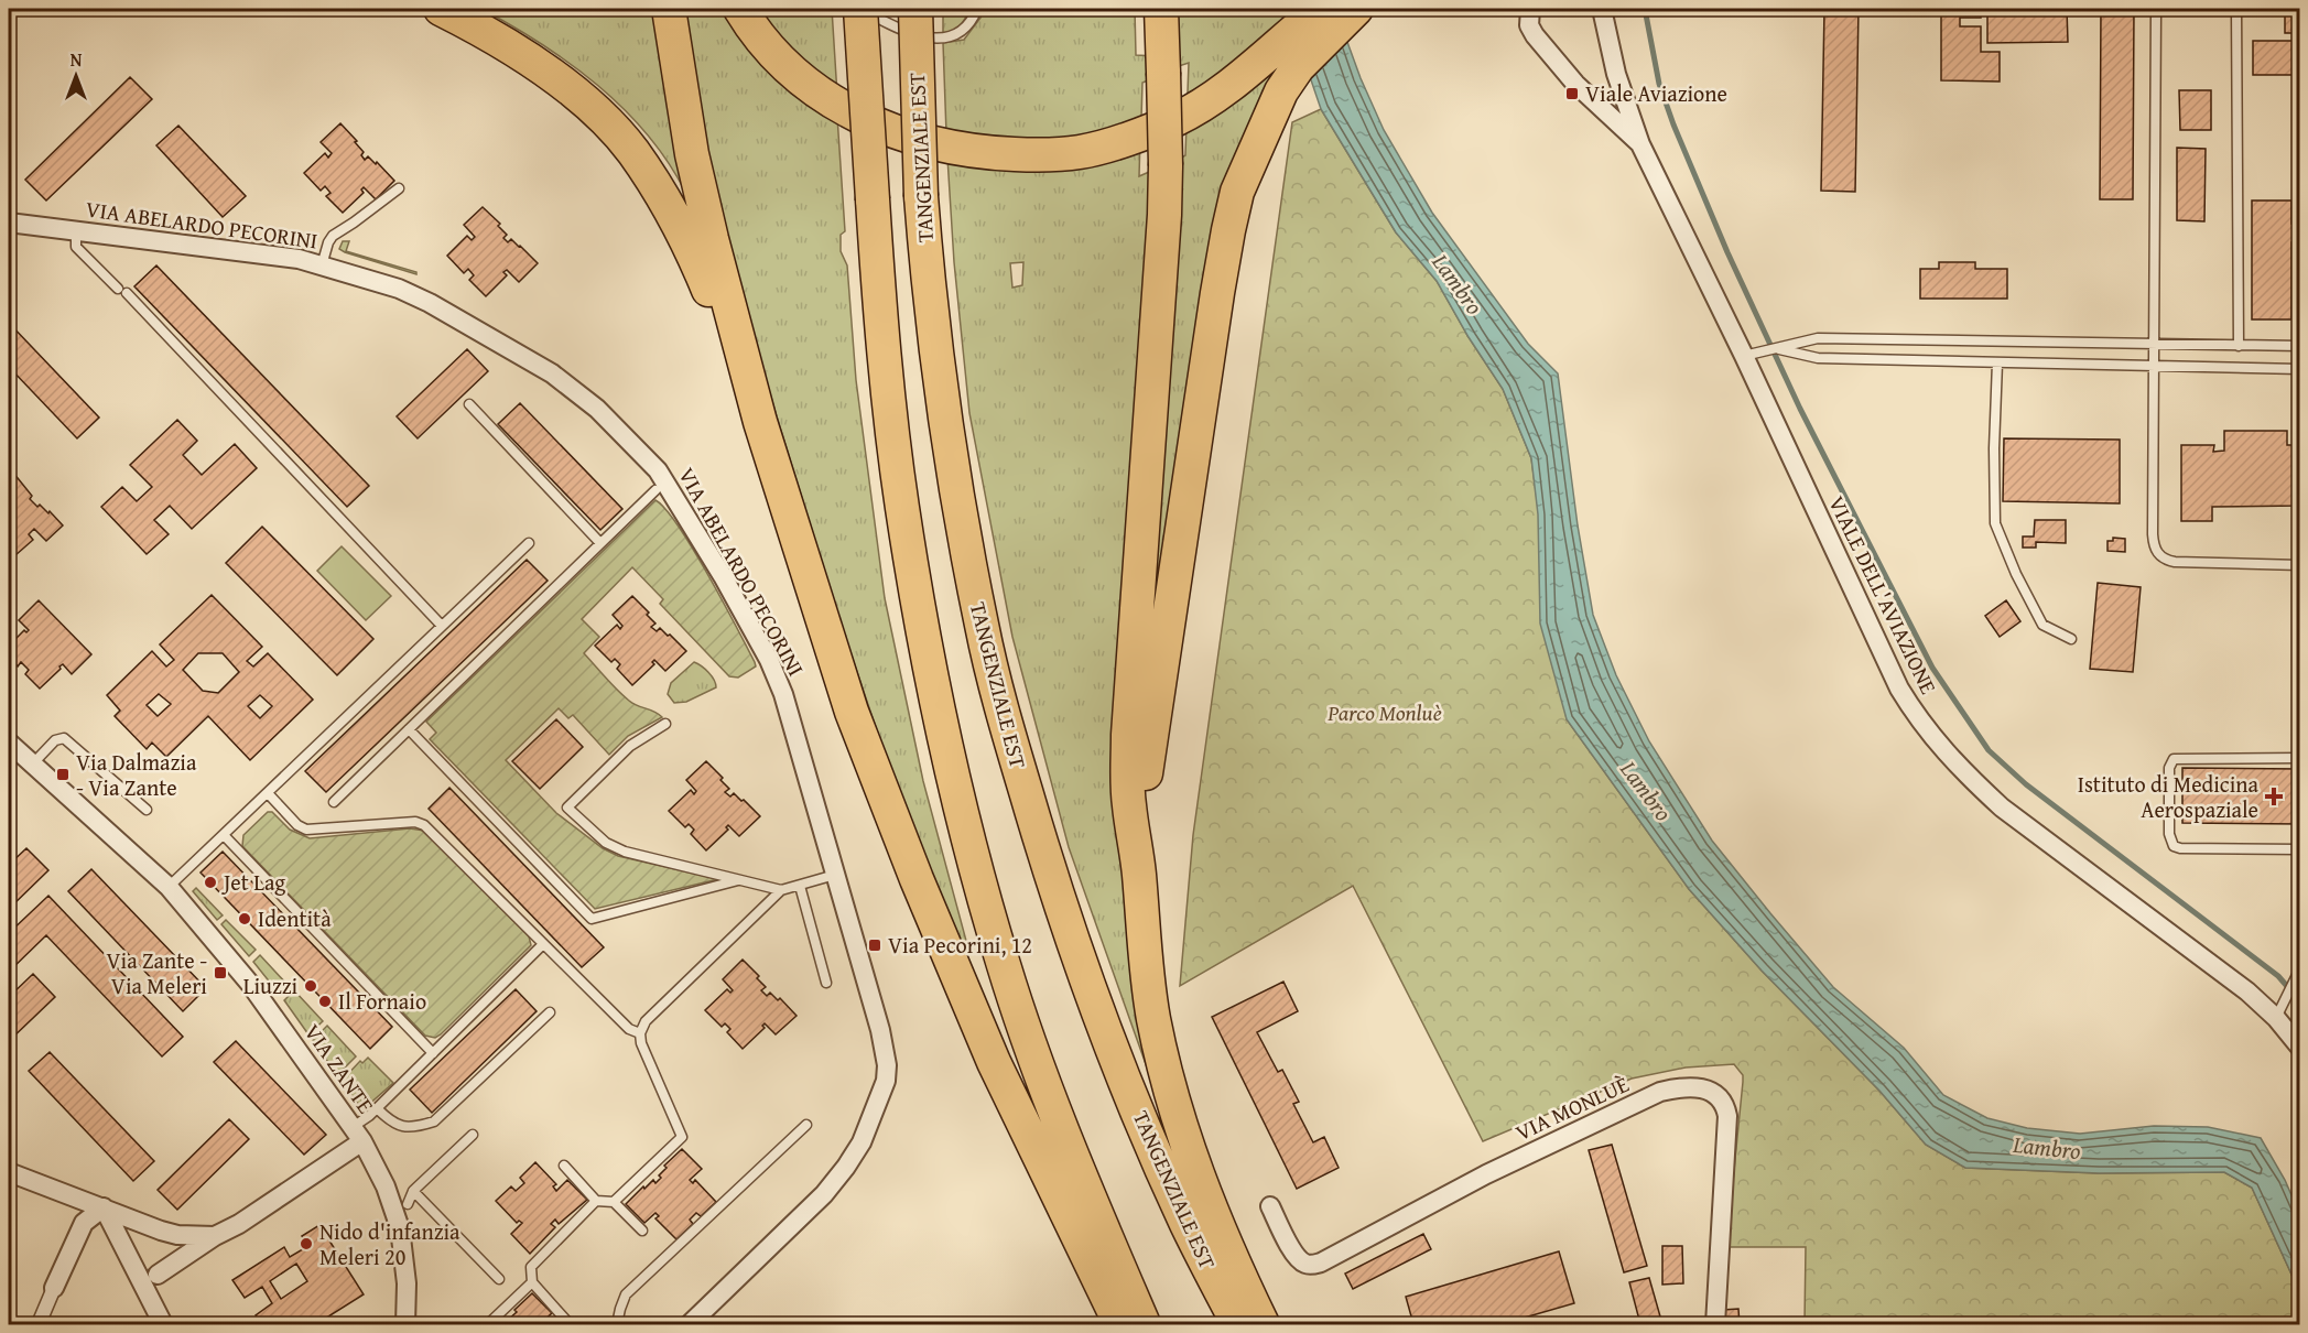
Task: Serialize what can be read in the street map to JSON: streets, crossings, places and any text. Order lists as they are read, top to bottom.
{
  "streets": {
    "highway": ["TANGENZIALE EST"],
    "street": [
      "VIA ABELARDO PECORINI",
      "VIALE DELL'AVIAZIONE",
      "VIA ZANTE",
      "VIA MONLUÈ"
    ]
  },
  "water": ["Lambro"],
  "parks": ["Parco Monluè"],
  "places": {
    "transit": [
      "Viale Aviazione",
      "Via Dalmazia - Via Zante",
      "Via Pecorini, 12",
      "Via Zante - Via Meleri"
    ],
    "health": ["Istituto di Medicina Aerospaziale"],
    "other": [
      "Jet Lag",
      "Identità",
      "Liuzzi",
      "Il Fornaio",
      "Nido d'infanzia Meleri 20"
    ]
  },
  "north": "top"
}
